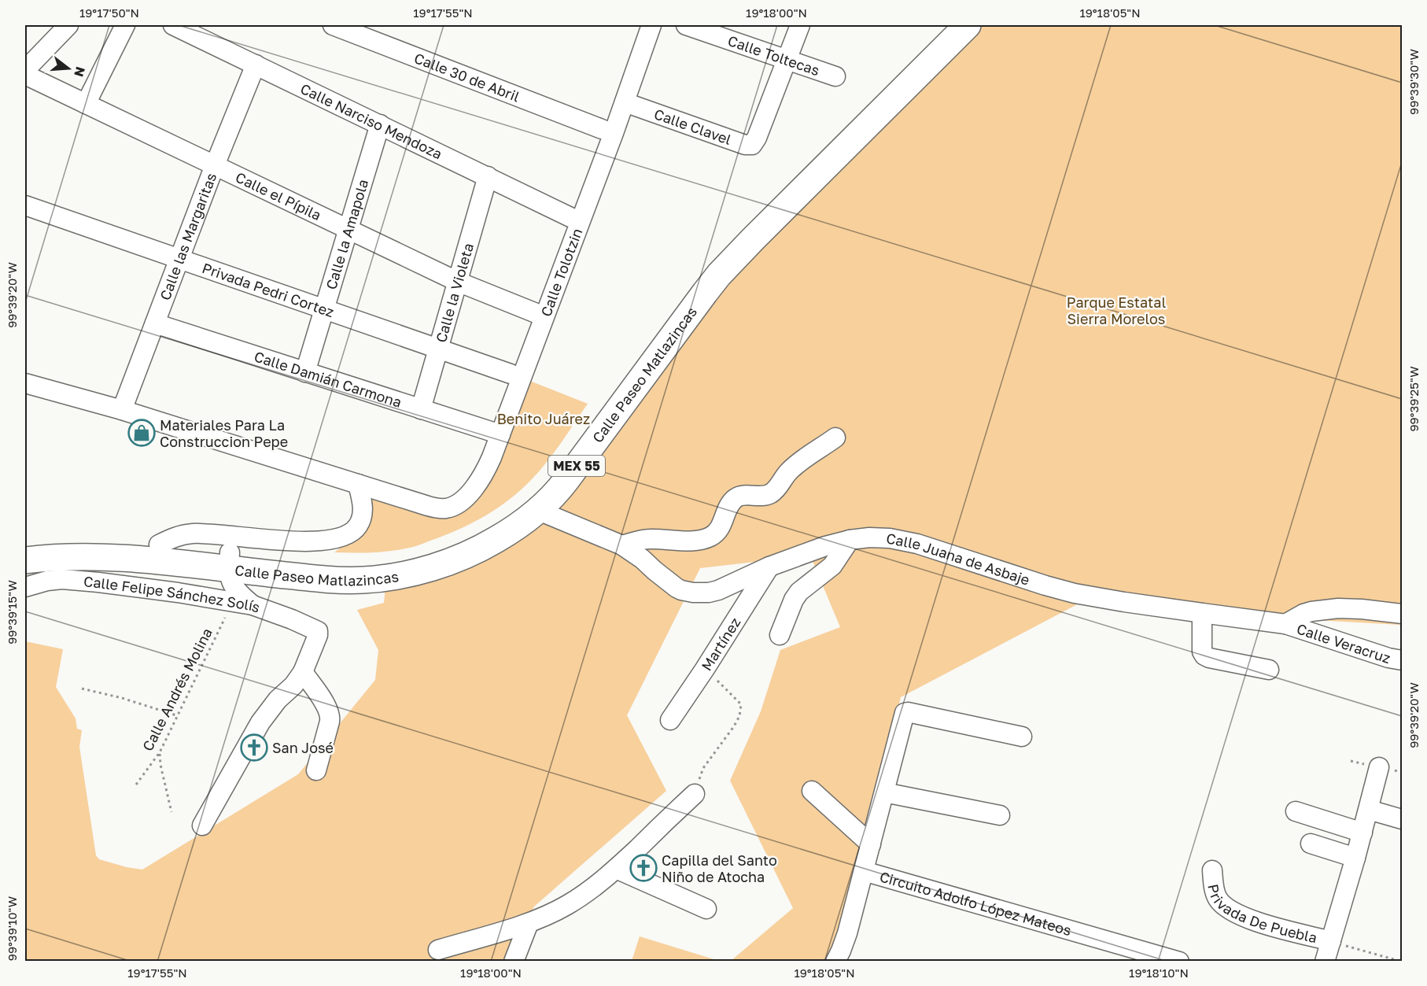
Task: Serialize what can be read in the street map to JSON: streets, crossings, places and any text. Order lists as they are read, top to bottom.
{
  "streets": {
    "highway": ["Calle Paseo Matlazincas", "MEX 55"],
    "street": [
      "Calle Toltecas",
      "Calle 30 de Abril",
      "Calle Narciso Mendoza",
      "Calle Clavel",
      "Calle el Pípila",
      "Calle la Amapola",
      "Calle las Margaritas",
      "Calle Tolotzin",
      "Privada Pedri Cortez",
      "Calle la Violeta",
      "Calle Damián Carmona",
      "Calle Juana de Asbaje",
      "Calle Felipe Sánchez Solís",
      "Calle Veracruz",
      "Martínez",
      "Circuito Adolfo López Mateos",
      "Privada De Puebla"
    ],
    "path": ["Calle Andrés Molina"]
  },
  "crossings": [
    ["Calle Toltecas", "Calle Clavel"],
    ["Calle 30 de Abril", "Calle Tolotzin"],
    ["Calle Narciso Mendoza", "Calle la Amapola"],
    ["Calle Narciso Mendoza", "Calle las Margaritas"],
    ["Calle Narciso Mendoza", "Calle Tolotzin"],
    ["Calle Narciso Mendoza", "Calle la Violeta"],
    ["Calle Clavel", "Calle Tolotzin"],
    ["Calle el Pípila", "Calle la Amapola"],
    ["Calle el Pípila", "Calle las Margaritas"],
    ["Calle el Pípila", "Calle Tolotzin"],
    ["Calle el Pípila", "Calle la Violeta"],
    ["Calle la Amapola", "Privada Pedri Cortez"],
    ["Calle la Amapola", "Calle Damián Carmona"],
    ["Calle las Margaritas", "Privada Pedri Cortez"],
    ["Calle las Margaritas", "Calle Damián Carmona"],
    ["Calle Tolotzin", "Privada Pedri Cortez"],
    ["Calle Tolotzin", "Calle Damián Carmona"],
    ["Privada Pedri Cortez", "Calle la Violeta"],
    ["Calle la Violeta", "Calle Damián Carmona"],
    ["Calle Paseo Matlazincas", "Calle Juana de Asbaje"],
    ["Calle Juana de Asbaje", "Calle Veracruz"],
    ["Calle Juana de Asbaje", "Martínez"],
    ["Calle Felipe Sánchez Solís", "Calle Andrés Molina"]
  ],
  "parks": ["Parque Estatal Sierra Morelos", "Benito Juárez"],
  "places": {
    "shop": ["Materiales Para La Construccion Pepe"],
    "church": ["San José", "Capilla del Santo Niño de Atocha"]
  },
  "north": "right",
  "coordinates": [
    "19°17'50\"N",
    "19°17'55\"N",
    "19°18'00\"N",
    "19°18'05\"N",
    "99°39'30\"W",
    "99°39'20\"W",
    "99°39'25\"W",
    "99°39'15\"W",
    "99°39'10\"W",
    "19°18'10\"N"
  ]
}
